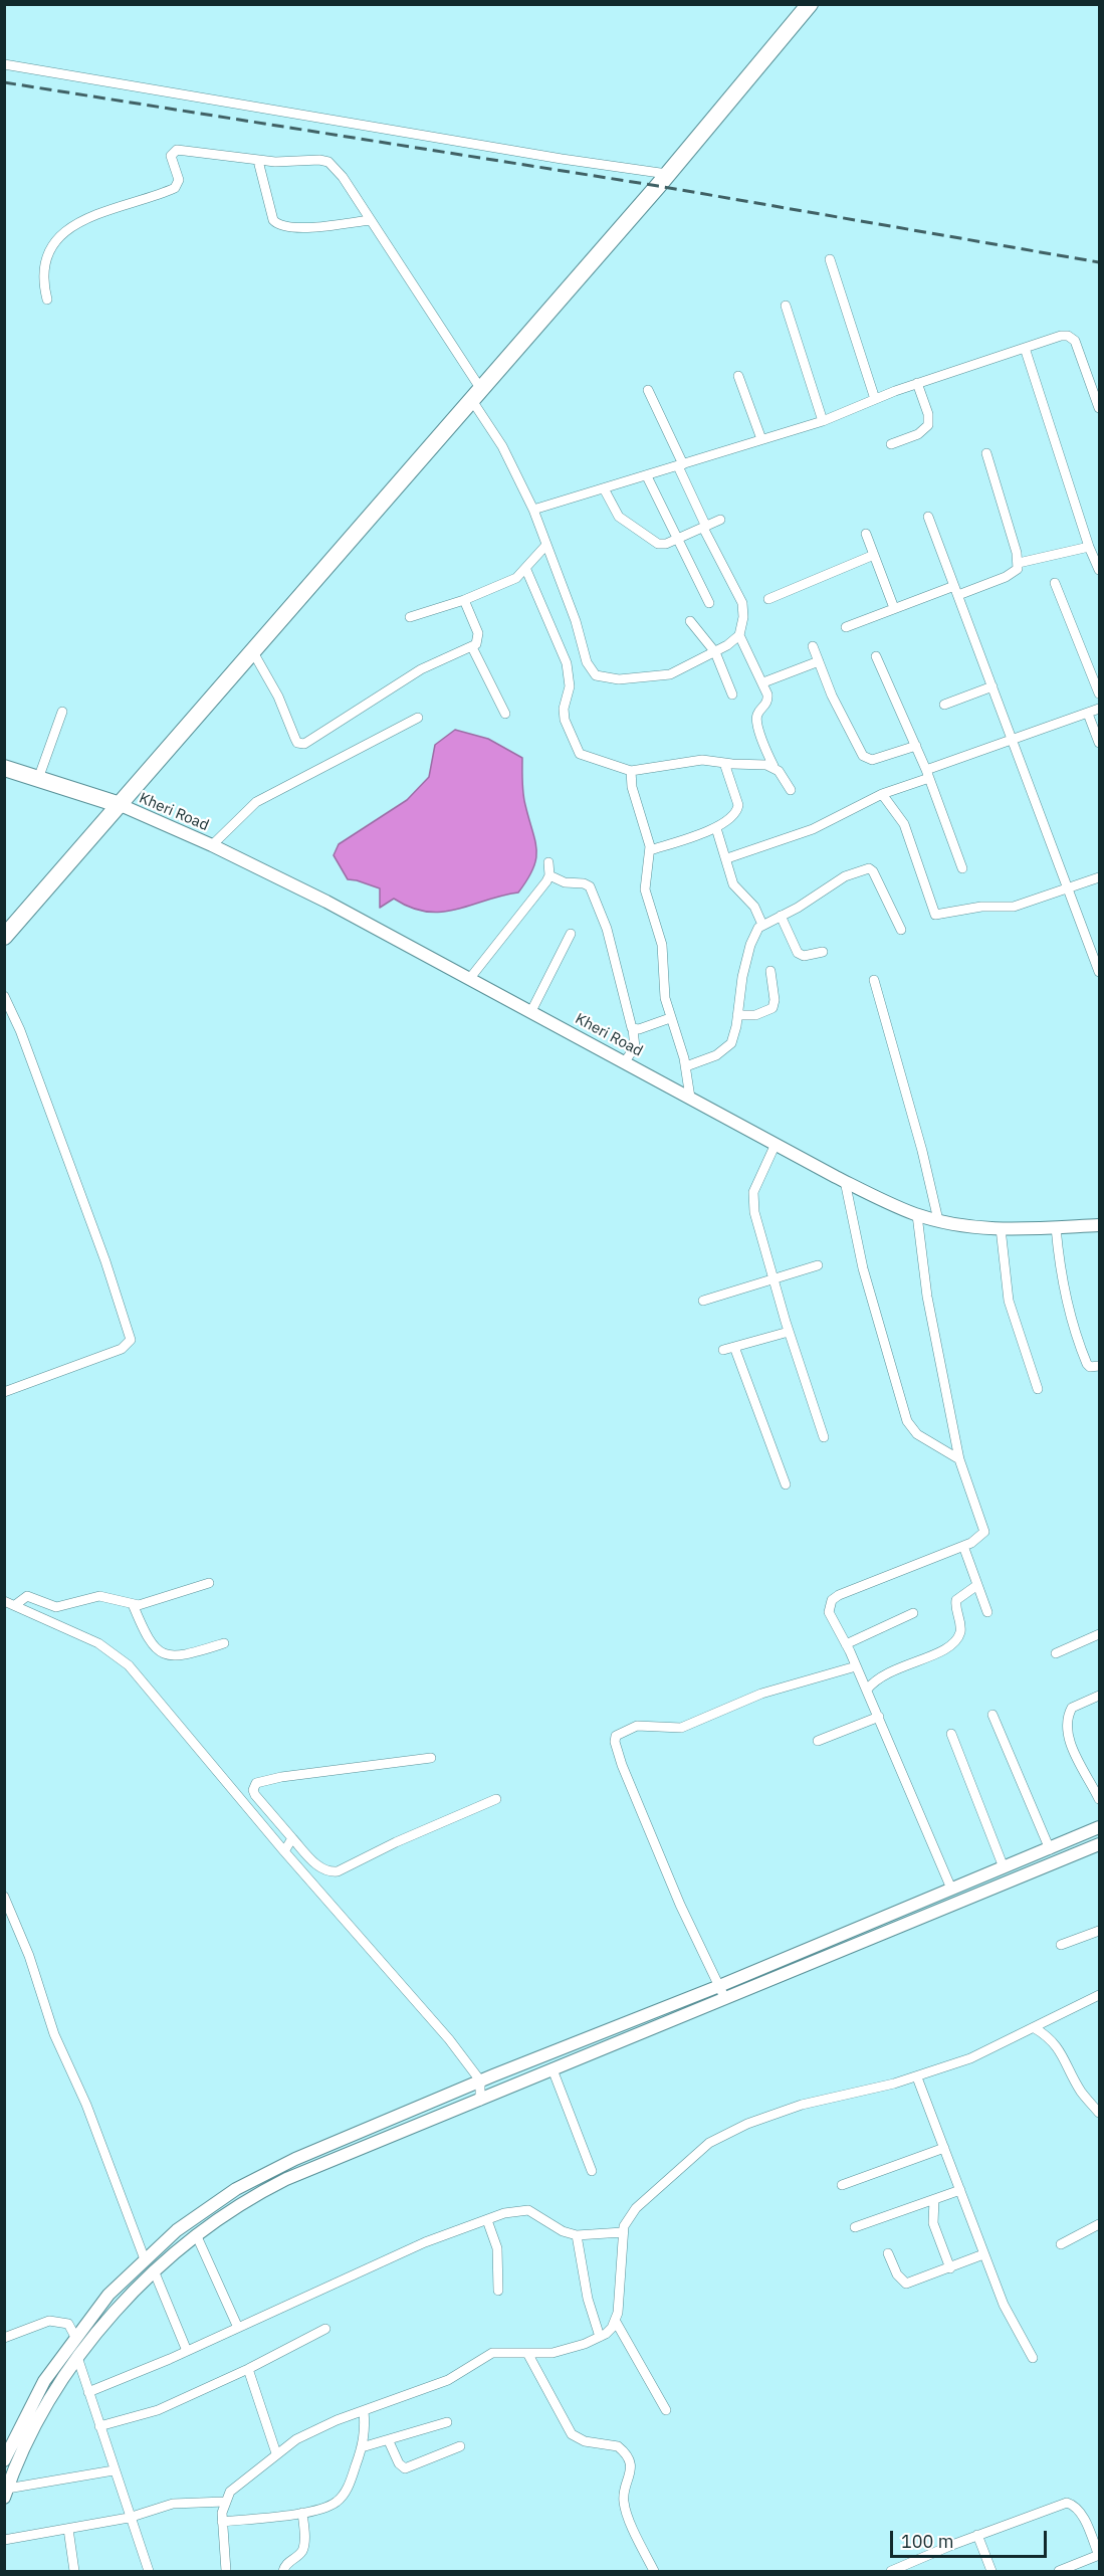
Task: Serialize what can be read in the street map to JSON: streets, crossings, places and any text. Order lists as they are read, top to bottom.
{
  "streets": {
    "street": ["Kheri Road"]
  },
  "scale_bar": "100 m"
}
